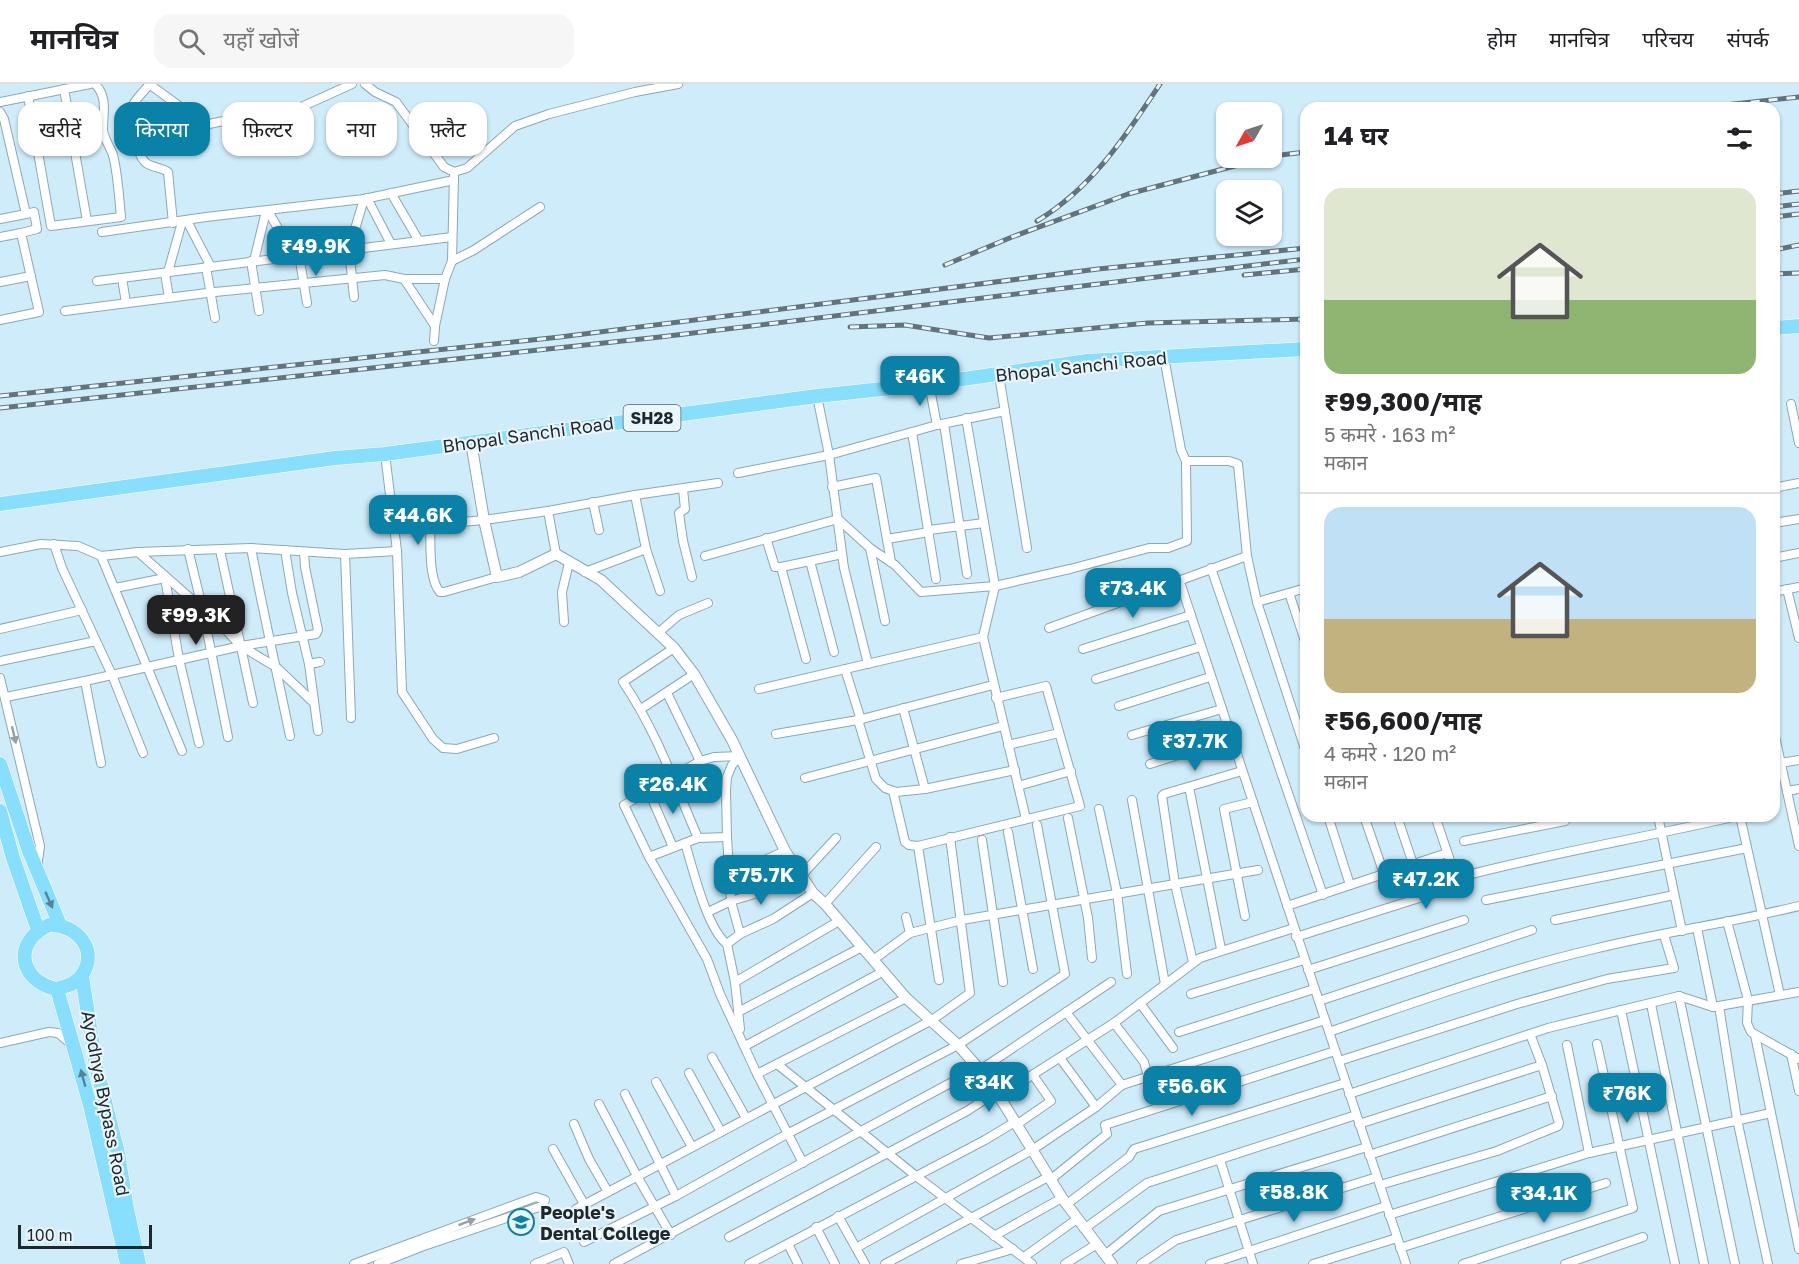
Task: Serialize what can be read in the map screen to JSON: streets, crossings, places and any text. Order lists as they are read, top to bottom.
{
  "streets": {
    "main road": ["Bhopal Sanchi Road", "SH28", "Ayodhya Bypass Road"]
  },
  "places": {
    "school or university": ["People's Dental College"]
  },
  "scale_bar": "100 m",
  "north": "bottom left",
  "page": {
    "header": "मानचित्र",
    "search": "यहाँ खोजें",
    "nav": [
      "होम",
      "मानचित्र",
      "परिचय",
      "संपर्क"
    ],
    "chip": [
      "खरीदें",
      "किराया",
      "फ़िल्टर",
      "नया",
      "फ़्लैट"
    ],
    "heading": "14 घर",
    "list": [
      {
        "name": "₹99,300/माह",
        "note": "5 कमरे · 163 m² · मकान"
      },
      {
        "name": "₹56,600/माह",
        "note": "4 कमरे · 120 m² · मकान"
      }
    ],
    "price": [
      "₹49.9K",
      "₹46K",
      "₹44.6K",
      "₹73.4K",
      "₹99.3K",
      "₹37.7K",
      "₹26.4K",
      "₹75.7K",
      "₹47.2K",
      "₹34K",
      "₹56.6K",
      "₹76K",
      "₹58.8K",
      "₹34.1K"
    ],
    "scale": "100 m"
  }
}
